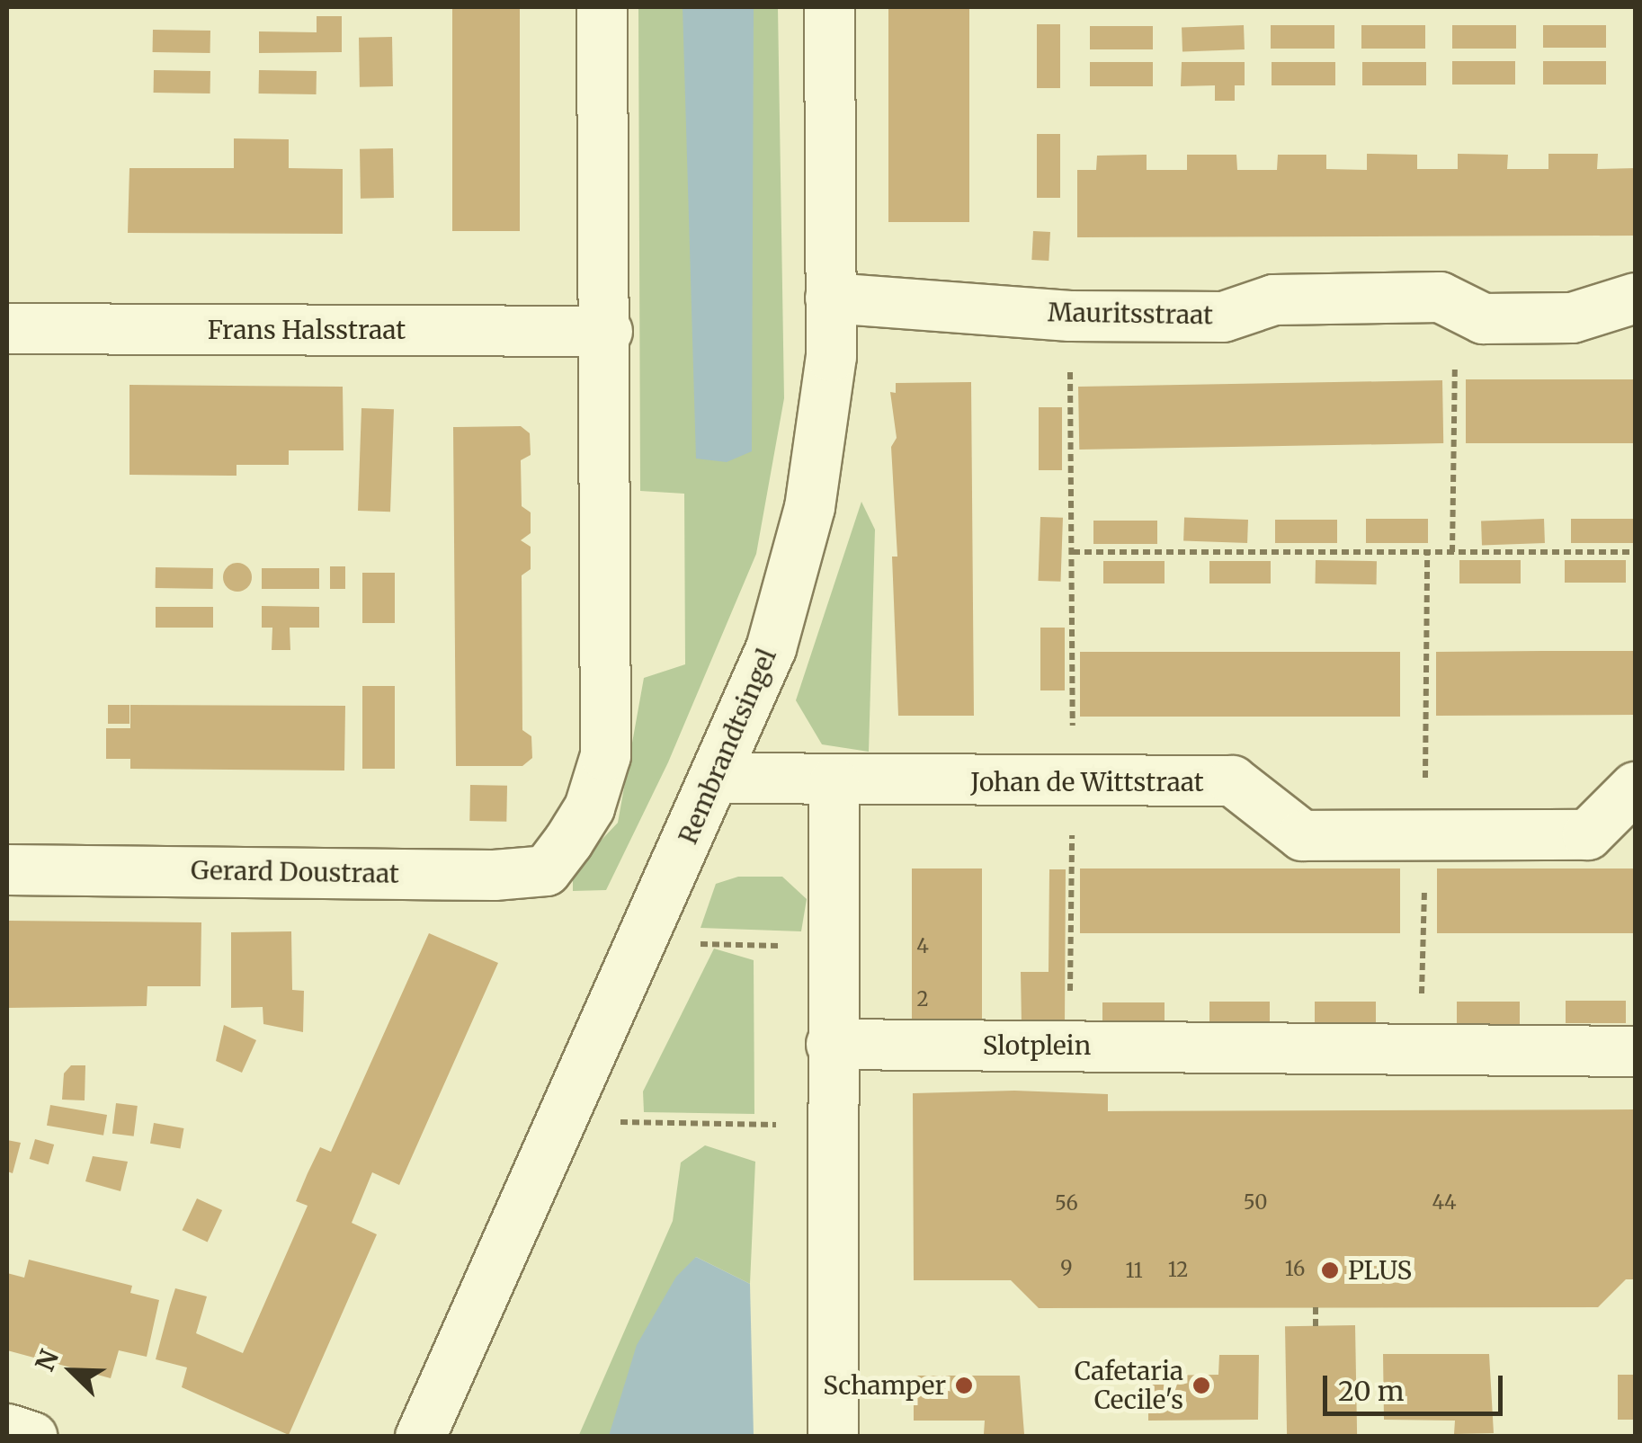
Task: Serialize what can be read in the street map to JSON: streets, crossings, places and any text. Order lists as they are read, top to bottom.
{
  "streets": {
    "street": [
      "Mauritsstraat",
      "Frans Halsstraat",
      "Rembrandtsingel",
      "Johan de Wittstraat",
      "Gerard Doustraat",
      "Slotplein"
    ]
  },
  "crossings": [
    ["Mauritsstraat", "Rembrandtsingel"],
    ["Frans Halsstraat", "Gerard Doustraat"],
    ["Rembrandtsingel", "Johan de Wittstraat"]
  ],
  "places": ["PLUS", "Schamper", "Cafetaria Cecile's"],
  "house_numbers": [
    "4",
    "2",
    "50",
    "44",
    "56",
    "9",
    "16",
    "12",
    "11"
  ],
  "scale_bar": "20 m",
  "north": "top left"
}
